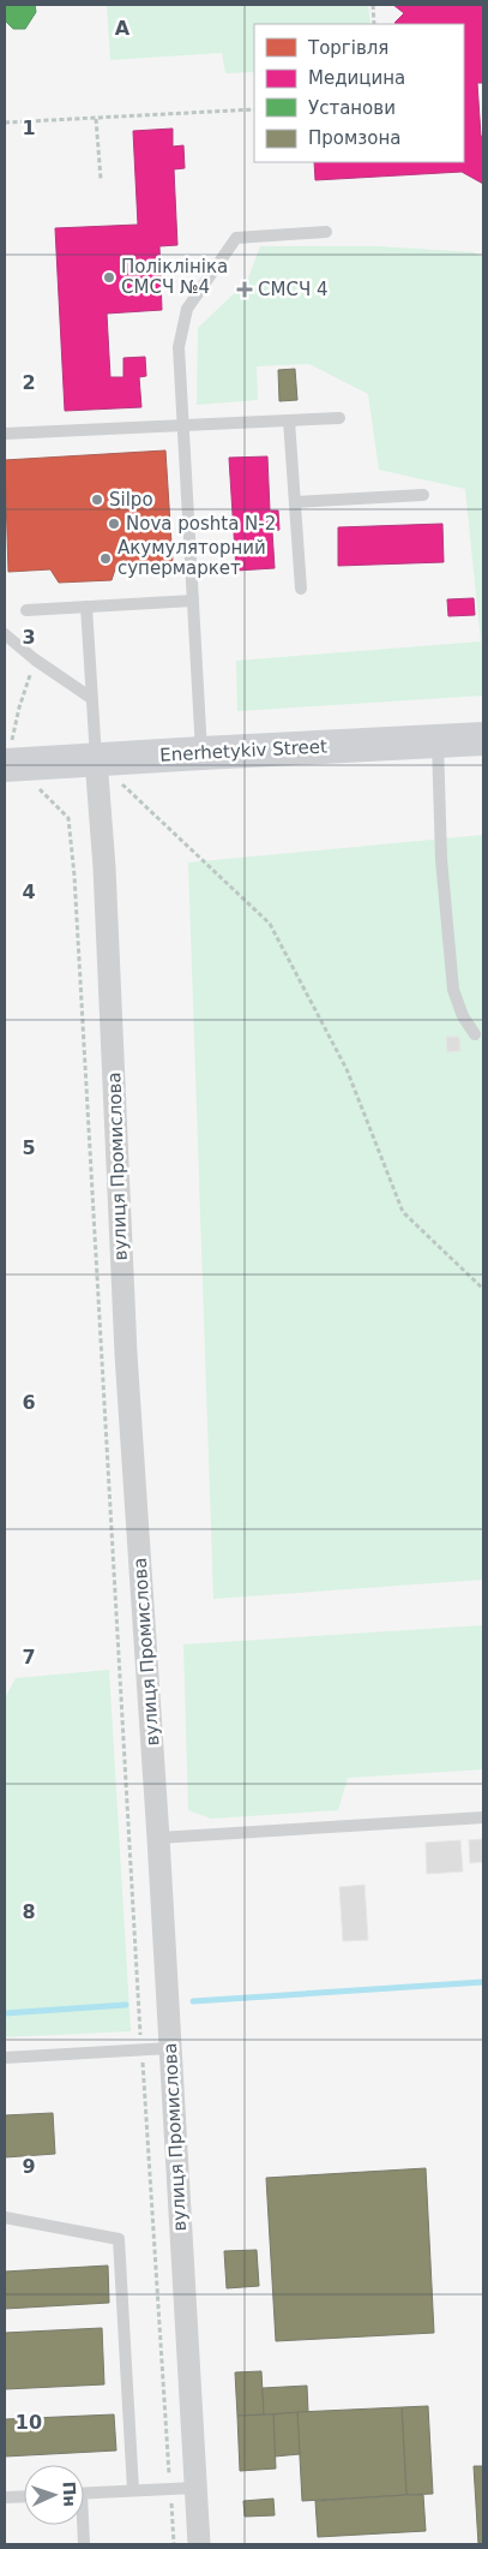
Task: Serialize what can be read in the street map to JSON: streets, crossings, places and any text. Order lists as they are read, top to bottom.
{
  "streets": {
    "main road": ["Enerhetykiv Street"],
    "street": ["вулиця Промислова"]
  },
  "crossings": [
    ["Enerhetykiv Street", "вулиця Промислова"]
  ],
  "places": {
    "other": [
      "Поліклініка СМСЧ №4",
      "Silpo",
      "Nova poshta N-2",
      "Акумуляторний супермаркет"
    ],
    "health": ["СМСЧ 4"]
  },
  "legend": [
    "Торгівля",
    "Медицина",
    "Установи",
    "Промзона"
  ],
  "north": "right",
  "grid": {
    "columns": ["A"],
    "rows": [
      "1",
      "2",
      "3",
      "4",
      "5",
      "6",
      "7",
      "8",
      "9",
      "10"
    ]
  }
}
